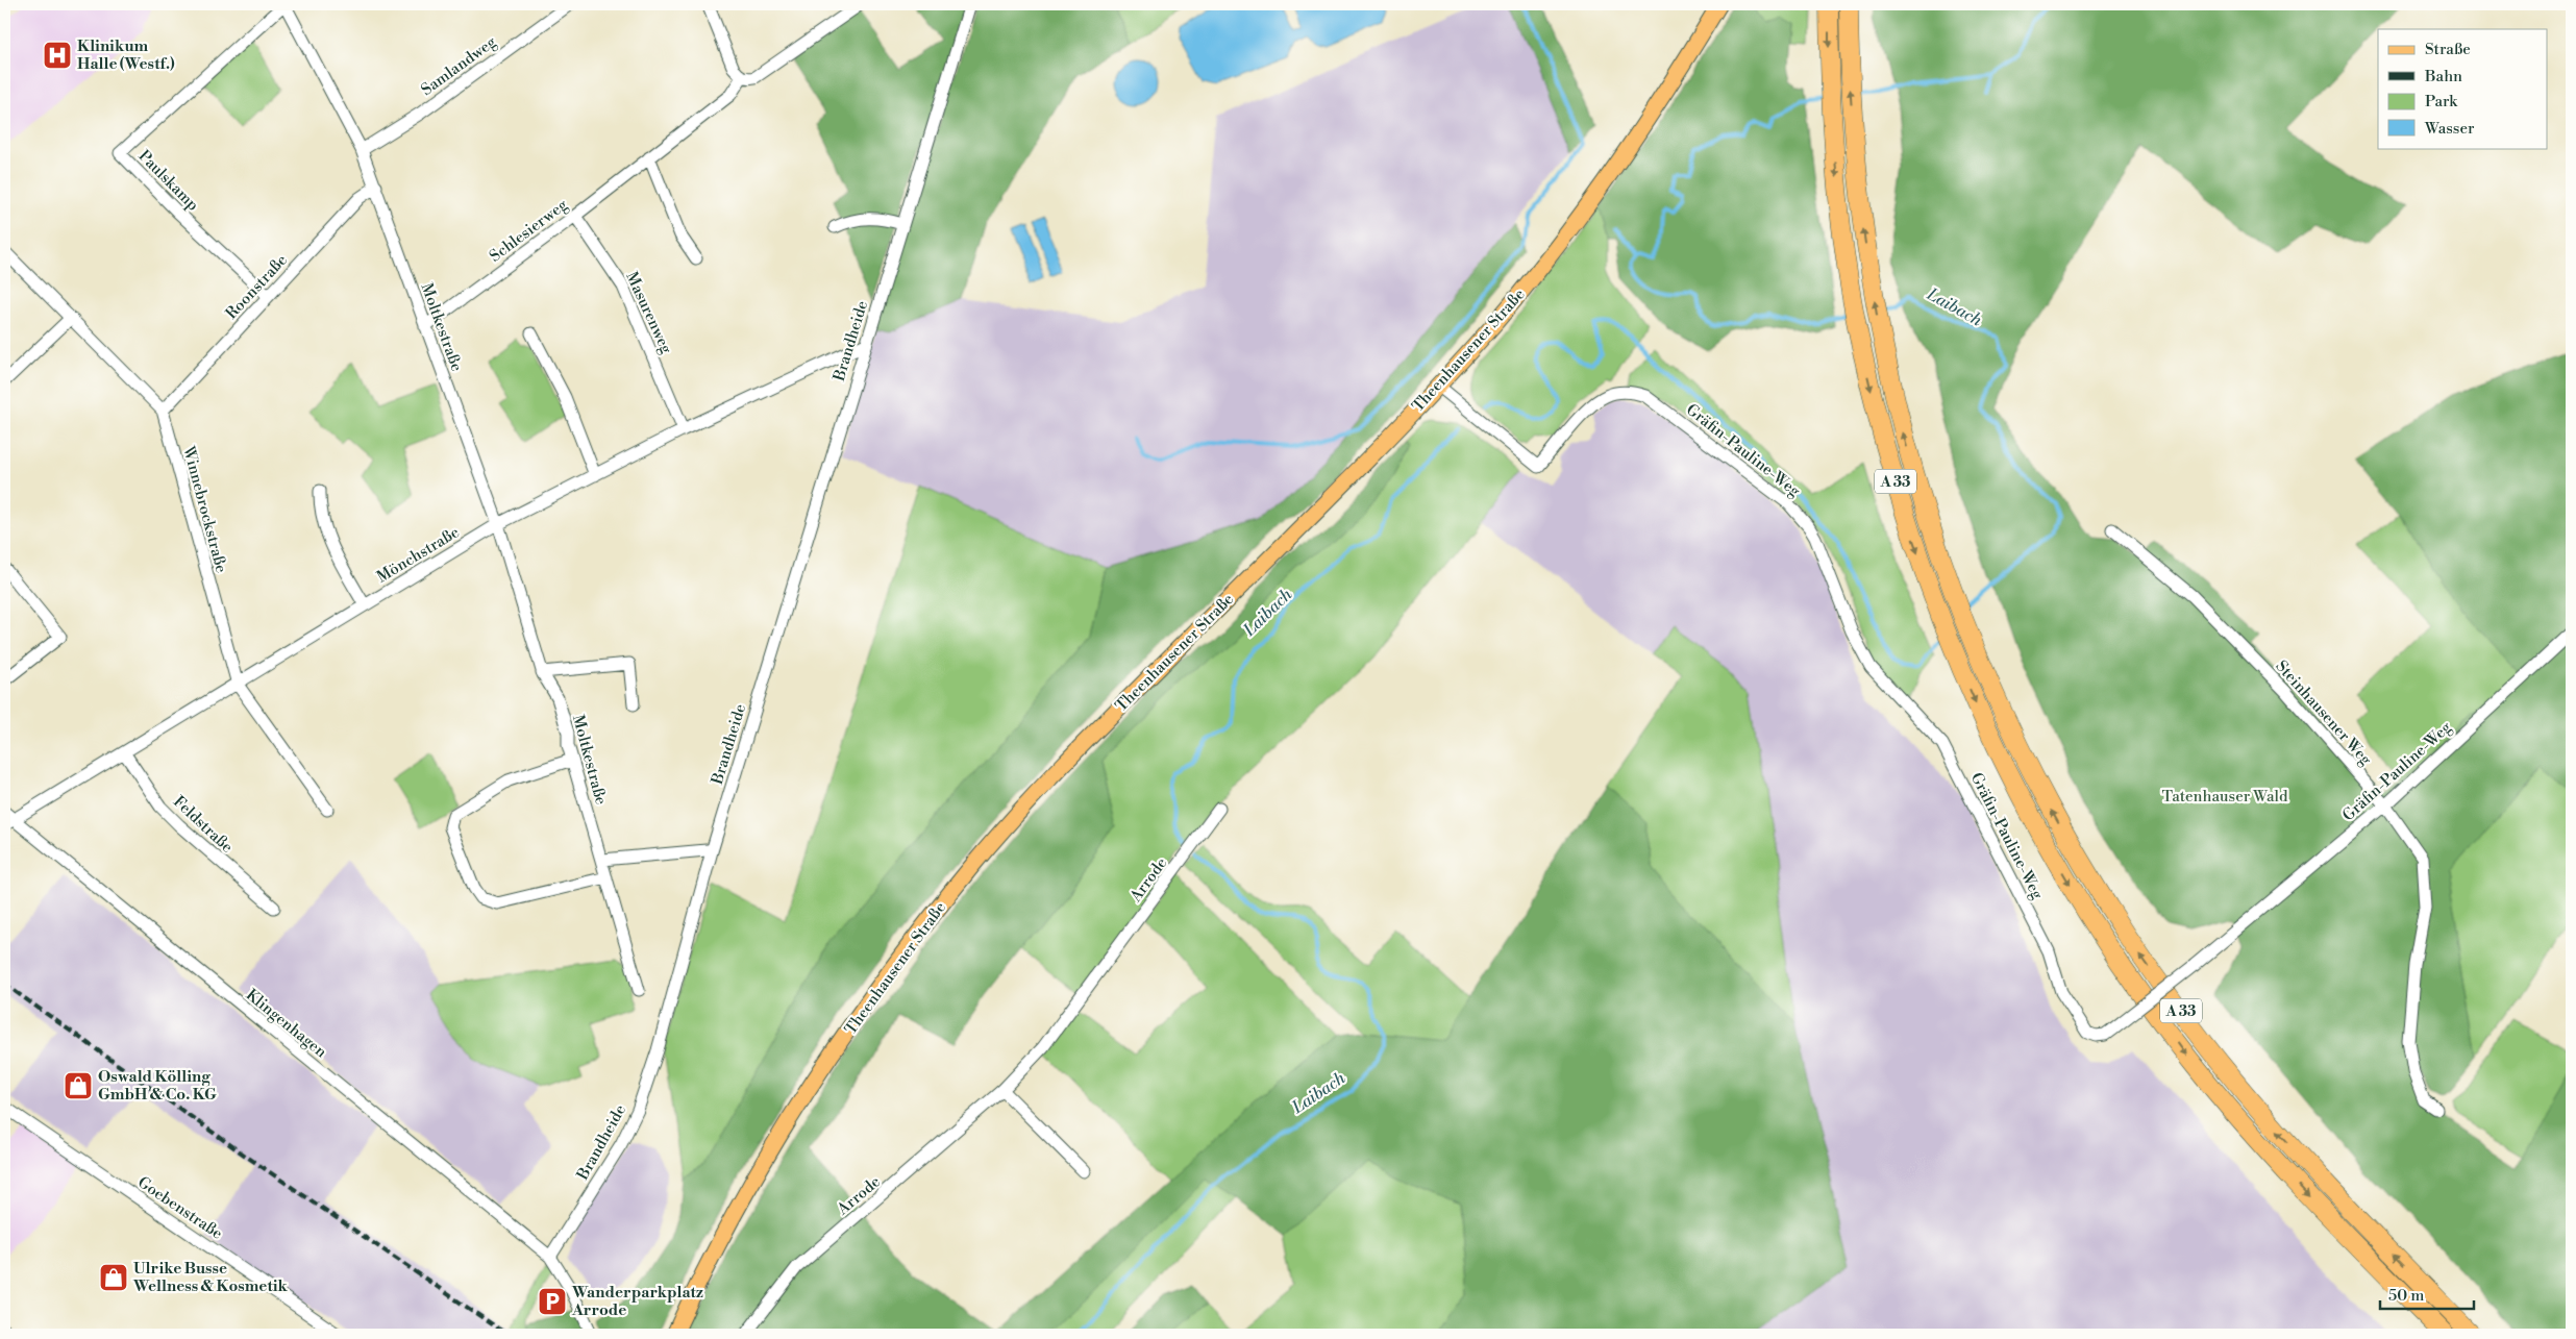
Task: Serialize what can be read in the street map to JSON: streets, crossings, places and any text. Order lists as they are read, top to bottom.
{
  "streets": {
    "highway": ["A 33"],
    "main road": ["Theenhausener Straße"],
    "street": [
      "Samlandweg",
      "Paulskamp",
      "Schlesierweg",
      "Roonstraße",
      "Masurenweg",
      "Moltkestraße",
      "Brandheide",
      "Gräfin-Pauline-Weg",
      "Winnebrockstraße",
      "Mönchstraße",
      "Steinhausener Weg",
      "Feldstraße",
      "Arrode",
      "Klingenhagen",
      "Goebenstraße"
    ]
  },
  "crossings": [
    ["Samlandweg", "Moltkestraße"],
    ["Paulskamp", "Roonstraße"],
    ["Paulskamp", "Moltkestraße"],
    ["Schlesierweg", "Masurenweg"],
    ["Schlesierweg", "Moltkestraße"],
    ["Roonstraße", "Moltkestraße"],
    ["Roonstraße", "Winnebrockstraße"],
    ["Masurenweg", "Mönchstraße"],
    ["Moltkestraße", "Mönchstraße"],
    ["Brandheide", "Mönchstraße"],
    ["Brandheide", "Klingenhagen"],
    ["Theenhausener Straße", "Gräfin-Pauline-Weg"],
    ["Gräfin-Pauline-Weg", "Steinhausener Weg"],
    ["Winnebrockstraße", "Mönchstraße"],
    ["Mönchstraße", "Feldstraße"],
    ["Mönchstraße", "Klingenhagen"]
  ],
  "water": ["Laibach"],
  "parks": ["Tatenhauser Wald"],
  "places": {
    "hospital": ["Klinikum Halle (Westf.)"],
    "shop": ["Oswald Kölling GmbH & Co. KG", "Ulrike Busse Wellness & Kosmetik"],
    "parking": ["Wanderparkplatz Arrode"]
  },
  "legend": [
    "Straße",
    "Bahn",
    "Park",
    "Wasser"
  ],
  "scale_bar": "50 m"
}
